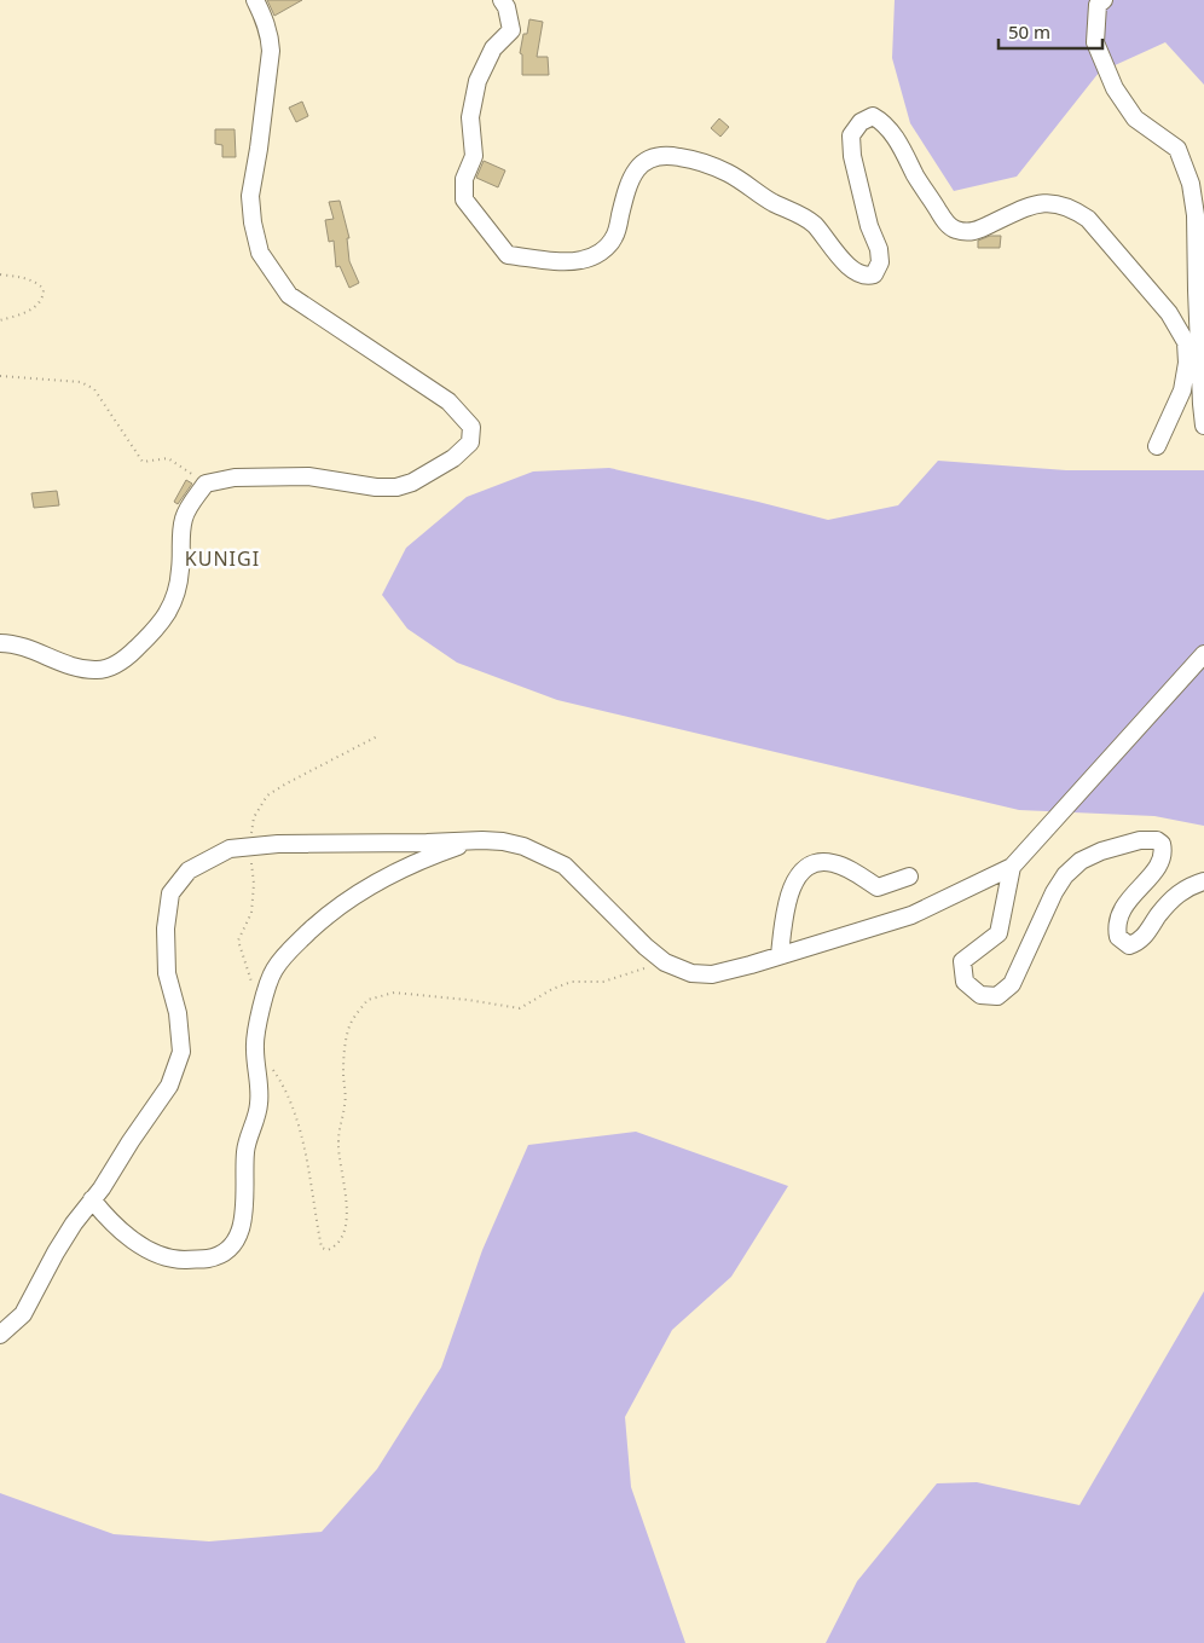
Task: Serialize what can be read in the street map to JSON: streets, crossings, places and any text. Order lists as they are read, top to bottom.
{
  "districts": ["KUNIGI"],
  "scale_bar": "50 m"
}
